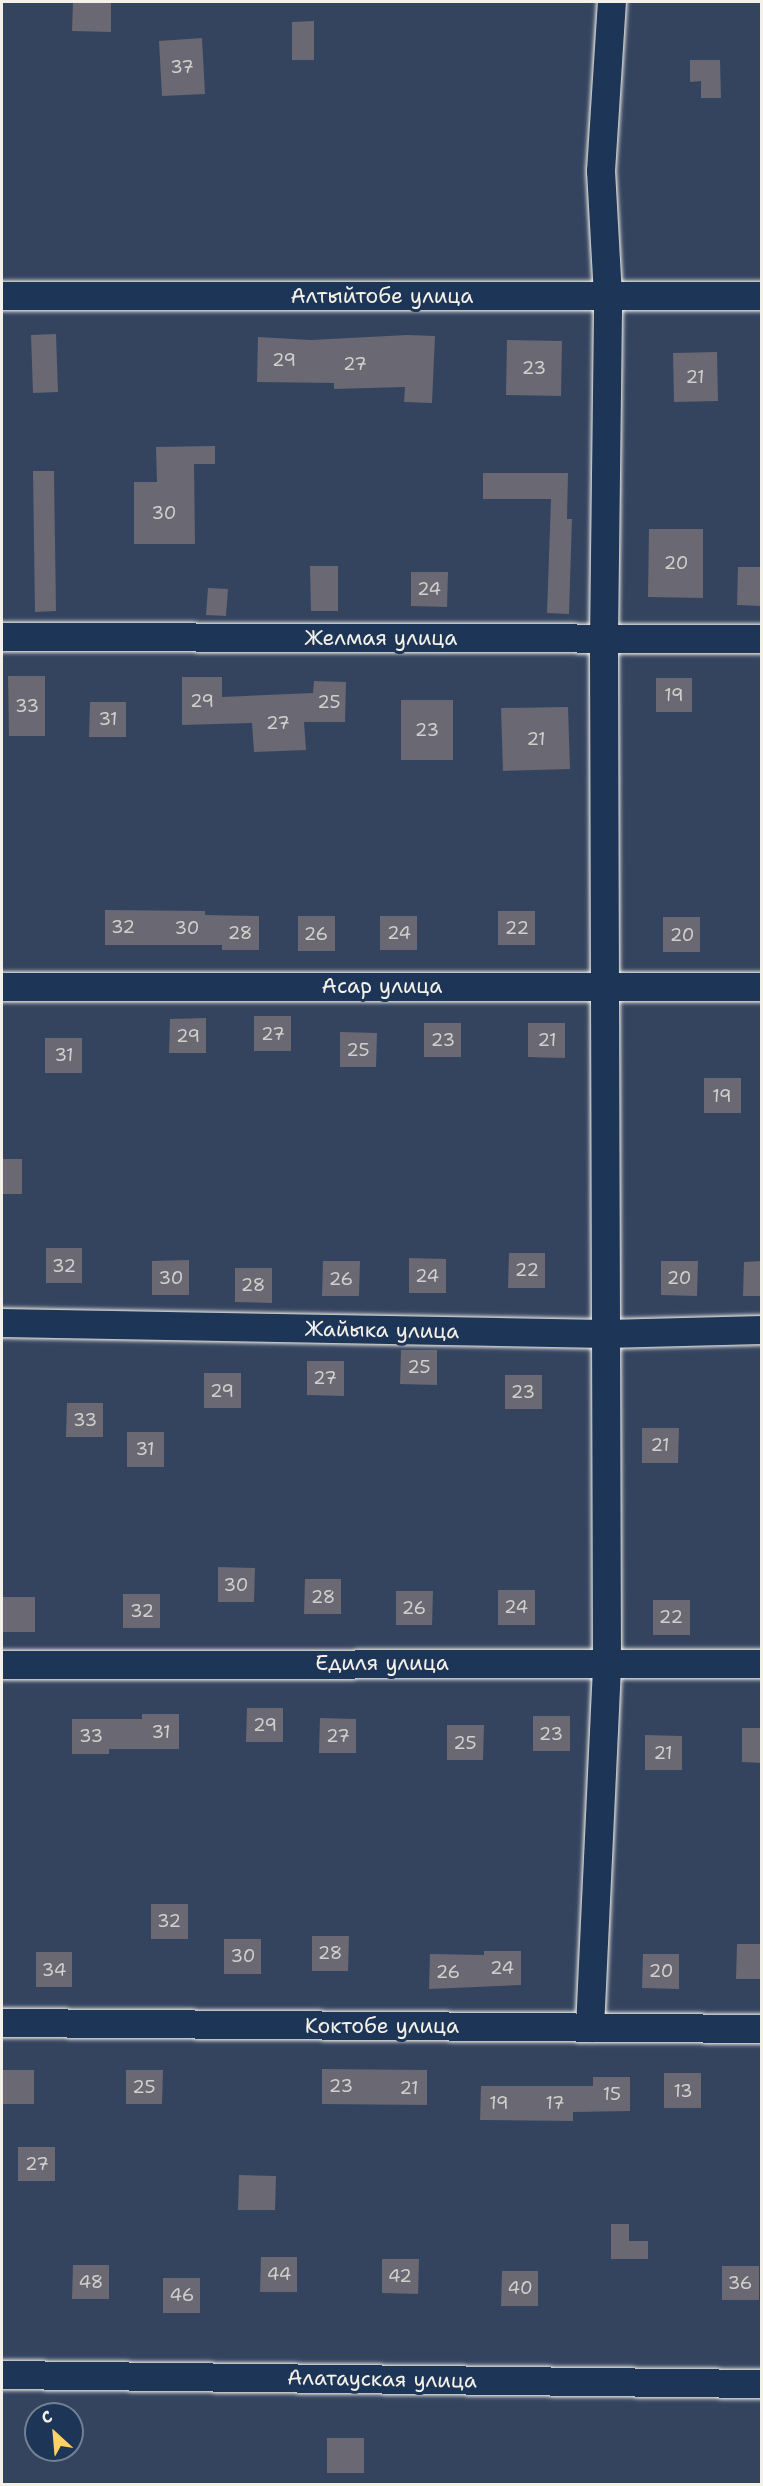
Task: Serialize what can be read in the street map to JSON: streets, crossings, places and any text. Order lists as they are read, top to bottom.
{
  "streets": {
    "street": [
      "Алтыйтобе улица",
      "Желмая улица",
      "Асар улица",
      "Жайыка улица",
      "Едиля улица",
      "Коктобе улица",
      "Алатауская улица"
    ]
  },
  "house_numbers": [
    "37",
    "29",
    "27",
    "23",
    "21",
    "30",
    "20",
    "24",
    "19",
    "29",
    "25",
    "33",
    "31",
    "27",
    "23",
    "21",
    "32",
    "30",
    "22",
    "28",
    "24",
    "26",
    "20",
    "27",
    "29",
    "23",
    "21",
    "25",
    "31",
    "19",
    "32",
    "22",
    "24",
    "30",
    "20",
    "26",
    "28",
    "25",
    "27",
    "29",
    "23",
    "33",
    "21",
    "31",
    "30",
    "28",
    "24",
    "26",
    "32",
    "22",
    "29",
    "31",
    "23",
    "33",
    "27",
    "25",
    "21",
    "32",
    "28",
    "30",
    "24",
    "34",
    "20",
    "26",
    "23",
    "25",
    "21",
    "13",
    "15",
    "19",
    "17",
    "27",
    "44",
    "42",
    "48",
    "36",
    "40",
    "46"
  ],
  "north": "top left"
}
